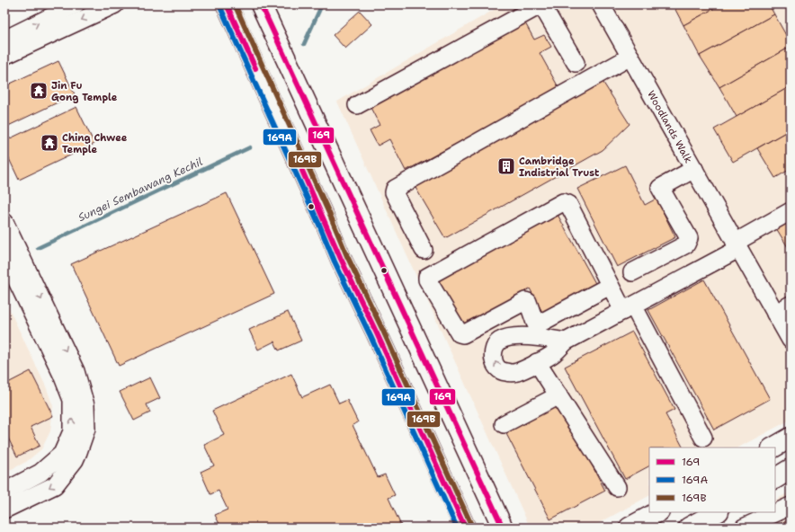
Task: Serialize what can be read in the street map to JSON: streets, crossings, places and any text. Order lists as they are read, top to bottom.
{
  "streets": {
    "street": ["Woodlands Walk"]
  },
  "water": ["Sungei Sembawang Kechil"],
  "places": {
    "temple": ["Jin Fu Gong Temple", "Ching Chwee Temple"],
    "building": ["Cambridge Indistrial Trust"]
  },
  "lines": ["transit line 169", "transit line 169B", "transit line 169A"],
  "legend": ["169", "169A", "169B"]
}
